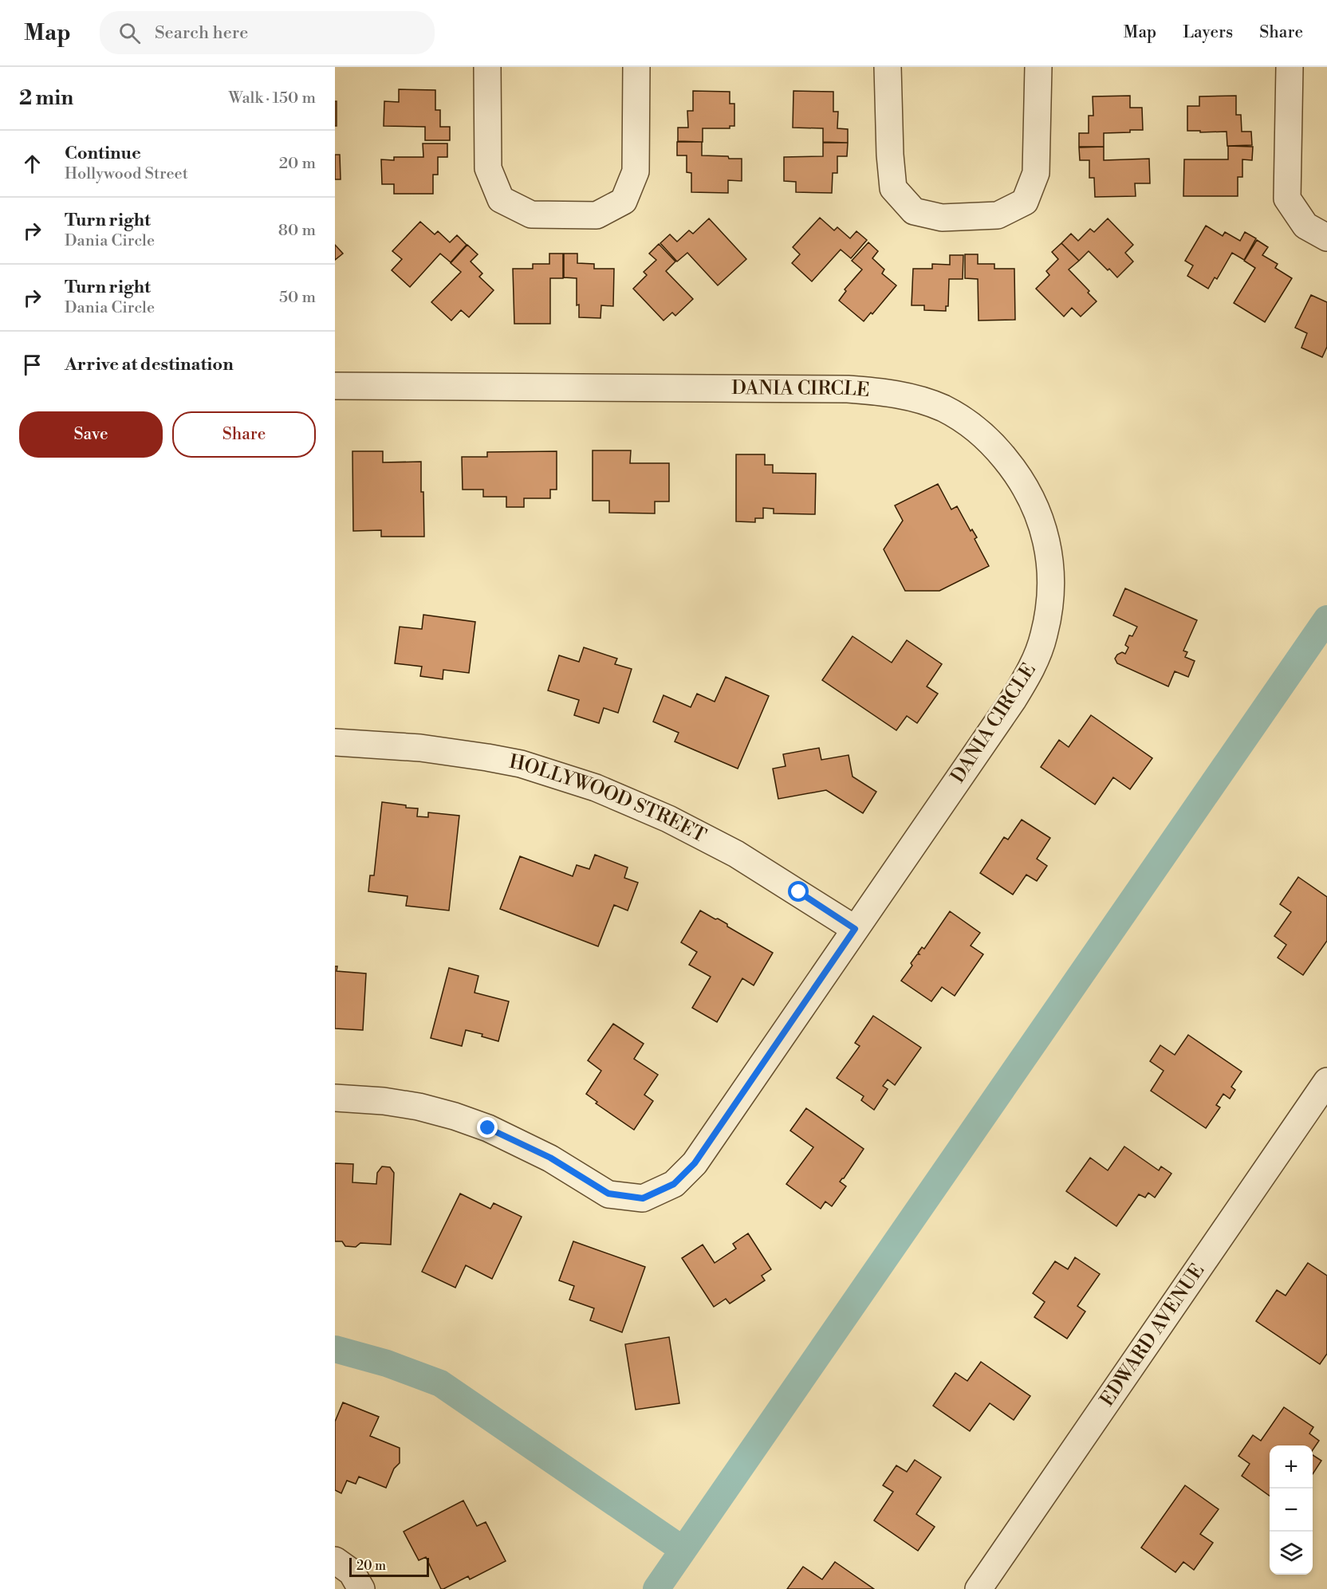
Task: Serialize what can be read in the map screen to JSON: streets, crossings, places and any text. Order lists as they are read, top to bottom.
{
  "streets": {
    "street": ["DANIA CIRCLE", "HOLLYWOOD STREET", "EDWARD AVENUE"]
  },
  "crossings": [
    ["DANIA CIRCLE", "HOLLYWOOD STREET"]
  ],
  "scale_bar": "20 m",
  "page": {
    "header": "Map",
    "search": "Search here",
    "nav": ["Map", "Layers", "Share"],
    "heading": ["2 min", "Walk · 150 m"],
    "list": [
      ["Continue", "Hollywood Street", "20 m"],
      ["Turn right", "Dania Circle", "80 m"],
      ["Turn right", "Dania Circle", "50 m"],
      "Arrive at destination"
    ],
    "buttons": ["Save", "Share"],
    "map_buttons": ["+", "−"],
    "scale": "20 m"
  }
}
